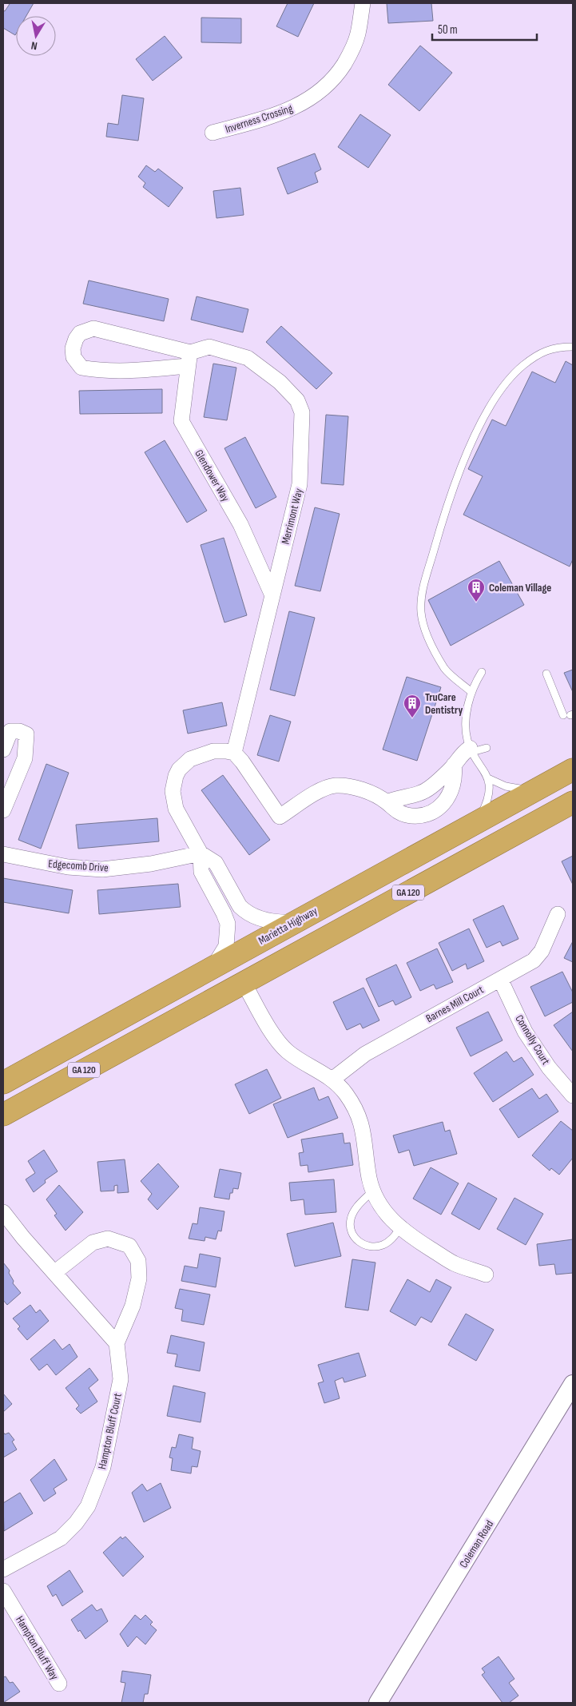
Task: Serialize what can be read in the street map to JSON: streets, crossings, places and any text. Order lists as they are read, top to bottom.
{
  "streets": {
    "highway": ["GA 120", "Marietta Highway"],
    "street": [
      "Inverness Crossing",
      "Glendower Way",
      "Merrimont Way",
      "Edgecomb Drive",
      "Barnes Mill Court",
      "Connolly Court",
      "Hampton Bluff Court",
      "Coleman Road",
      "Hampton Bluff Way"
    ]
  },
  "crossings": [
    ["Glendower Way", "Merrimont Way"],
    ["Barnes Mill Court", "Connolly Court"]
  ],
  "places": {
    "building": ["Coleman Village", "TruCare Dentistry"]
  },
  "scale_bar": "50 m",
  "north": "bottom"
}
